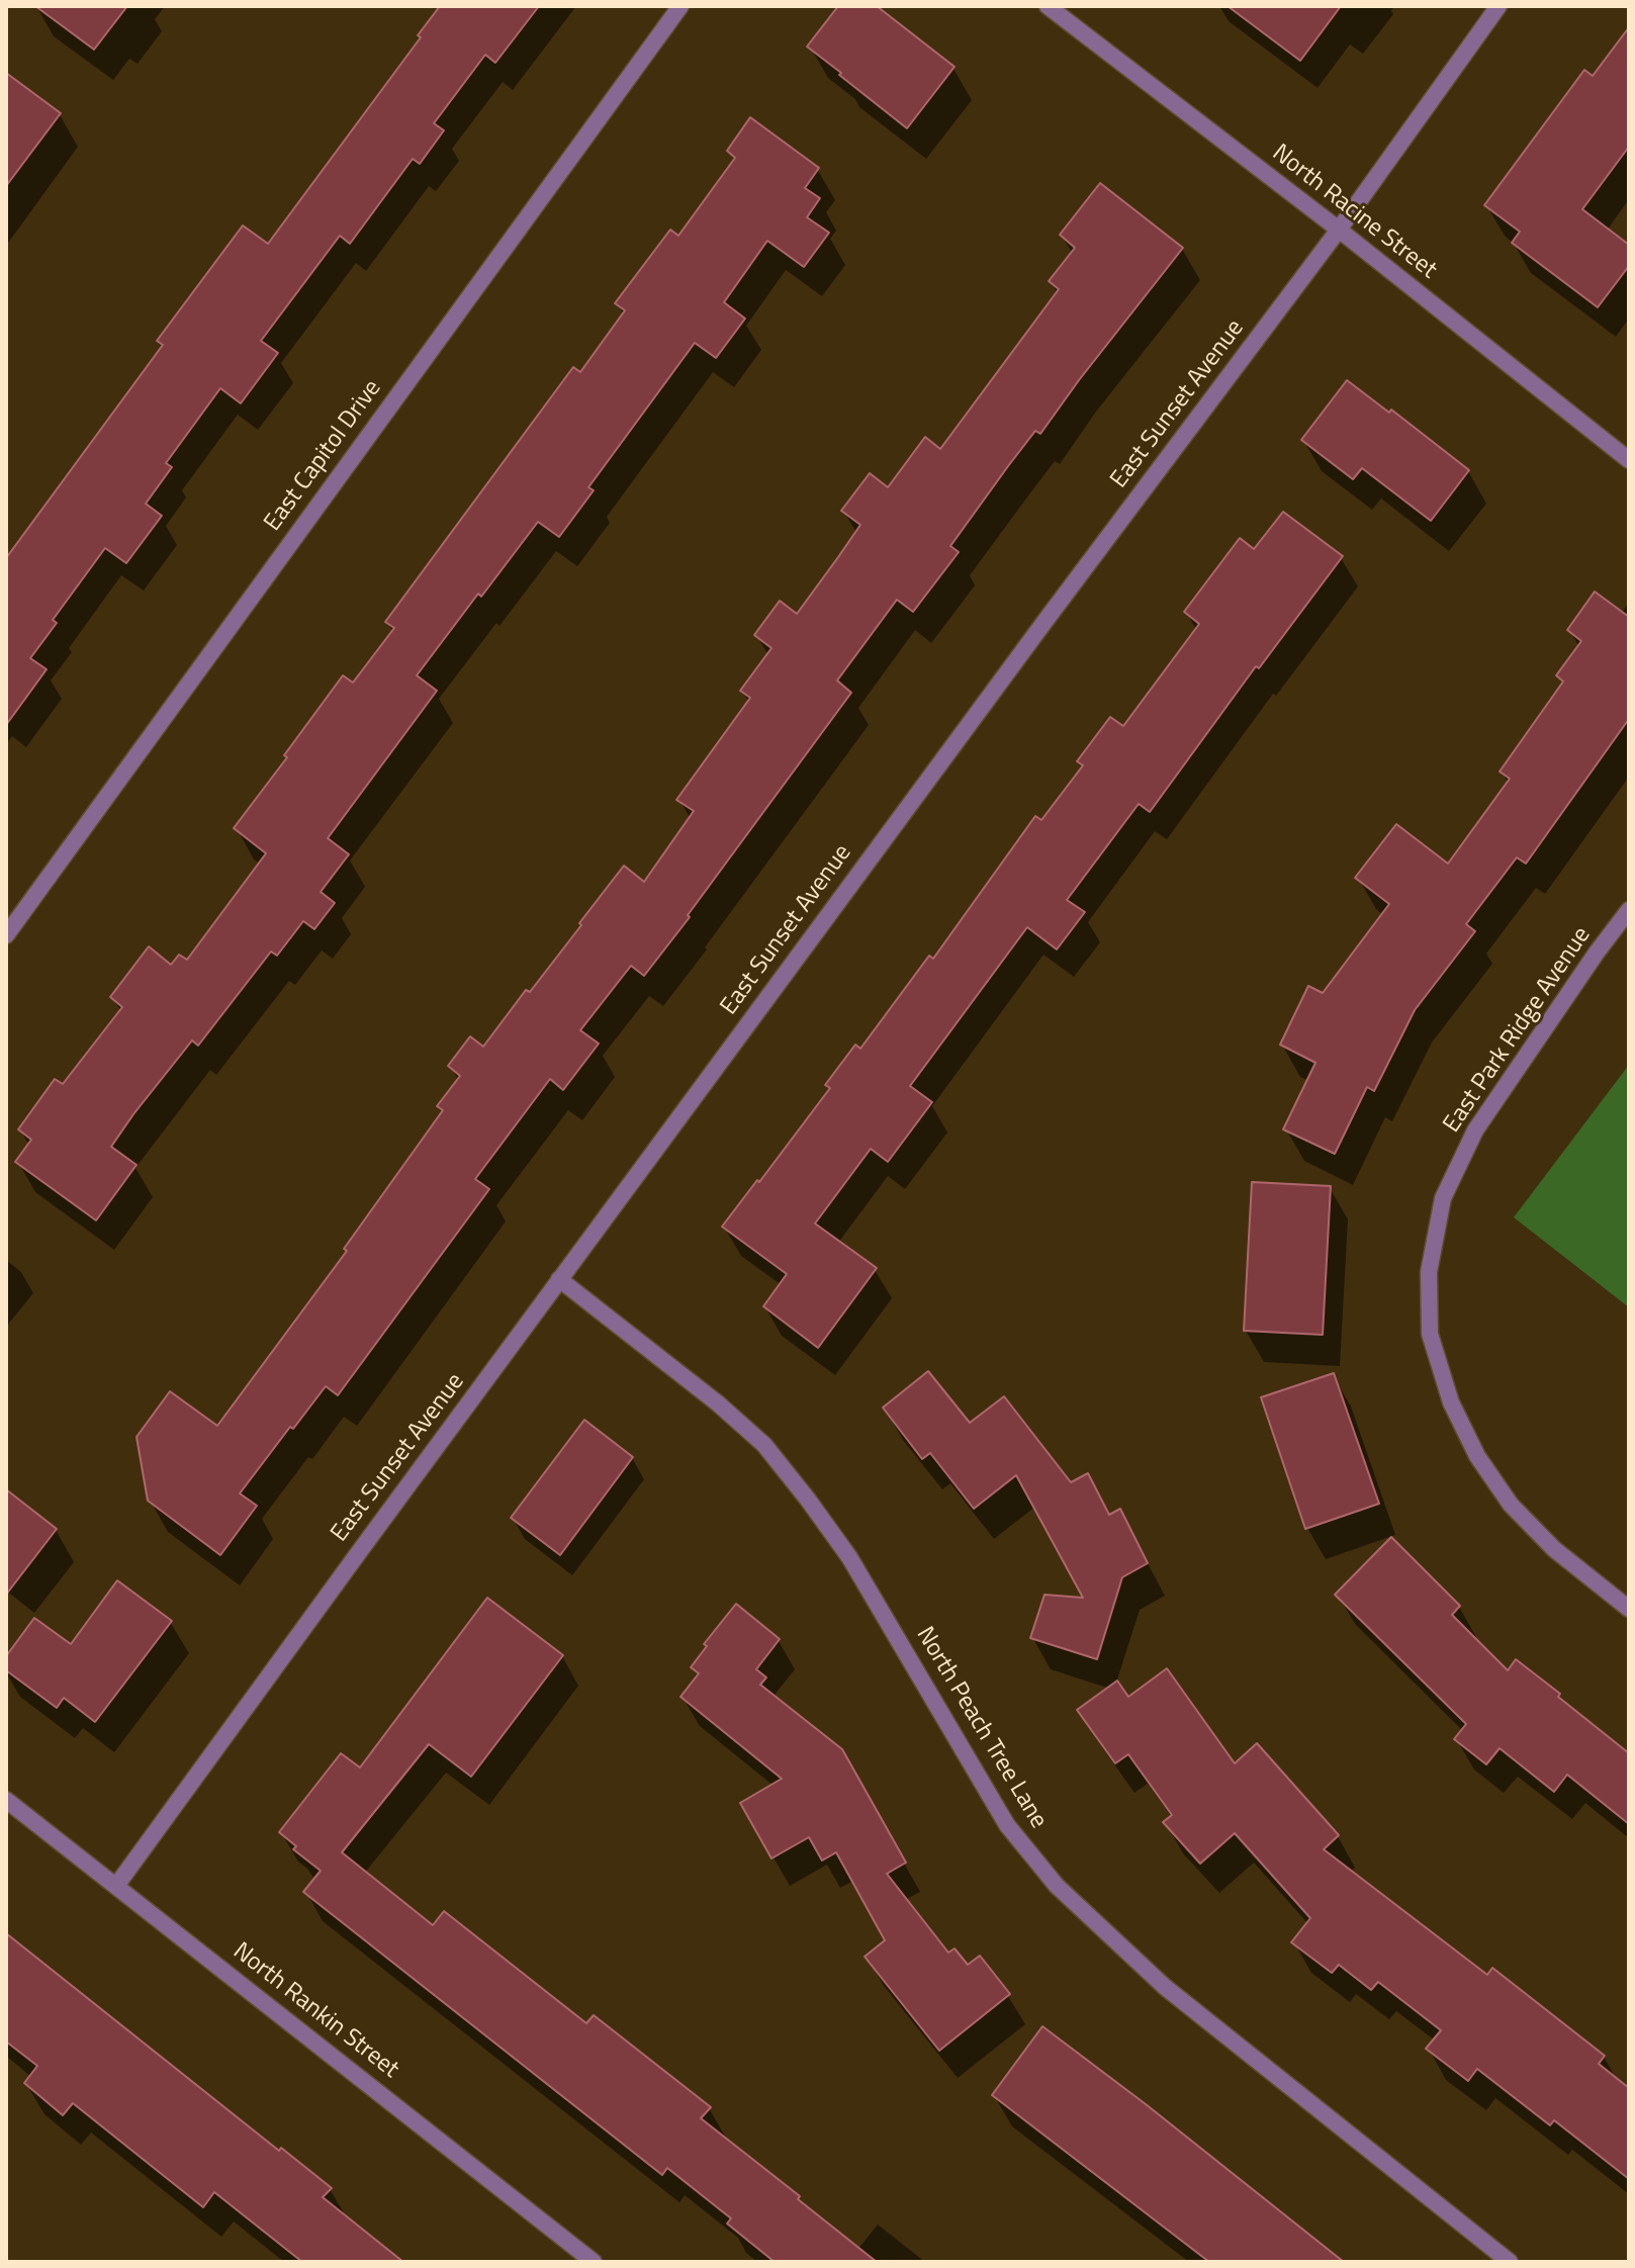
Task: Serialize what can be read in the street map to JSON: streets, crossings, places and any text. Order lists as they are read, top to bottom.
{
  "streets": {
    "street": [
      "North Racine Street",
      "East Sunset Avenue",
      "East Capitol Drive",
      "East Park Ridge Avenue",
      "North Peach Tree Lane",
      "North Rankin Street"
    ]
  },
  "crossings": [
    ["North Racine Street", "East Sunset Avenue"],
    ["East Sunset Avenue", "North Peach Tree Lane"],
    ["East Sunset Avenue", "North Rankin Street"]
  ]
}
